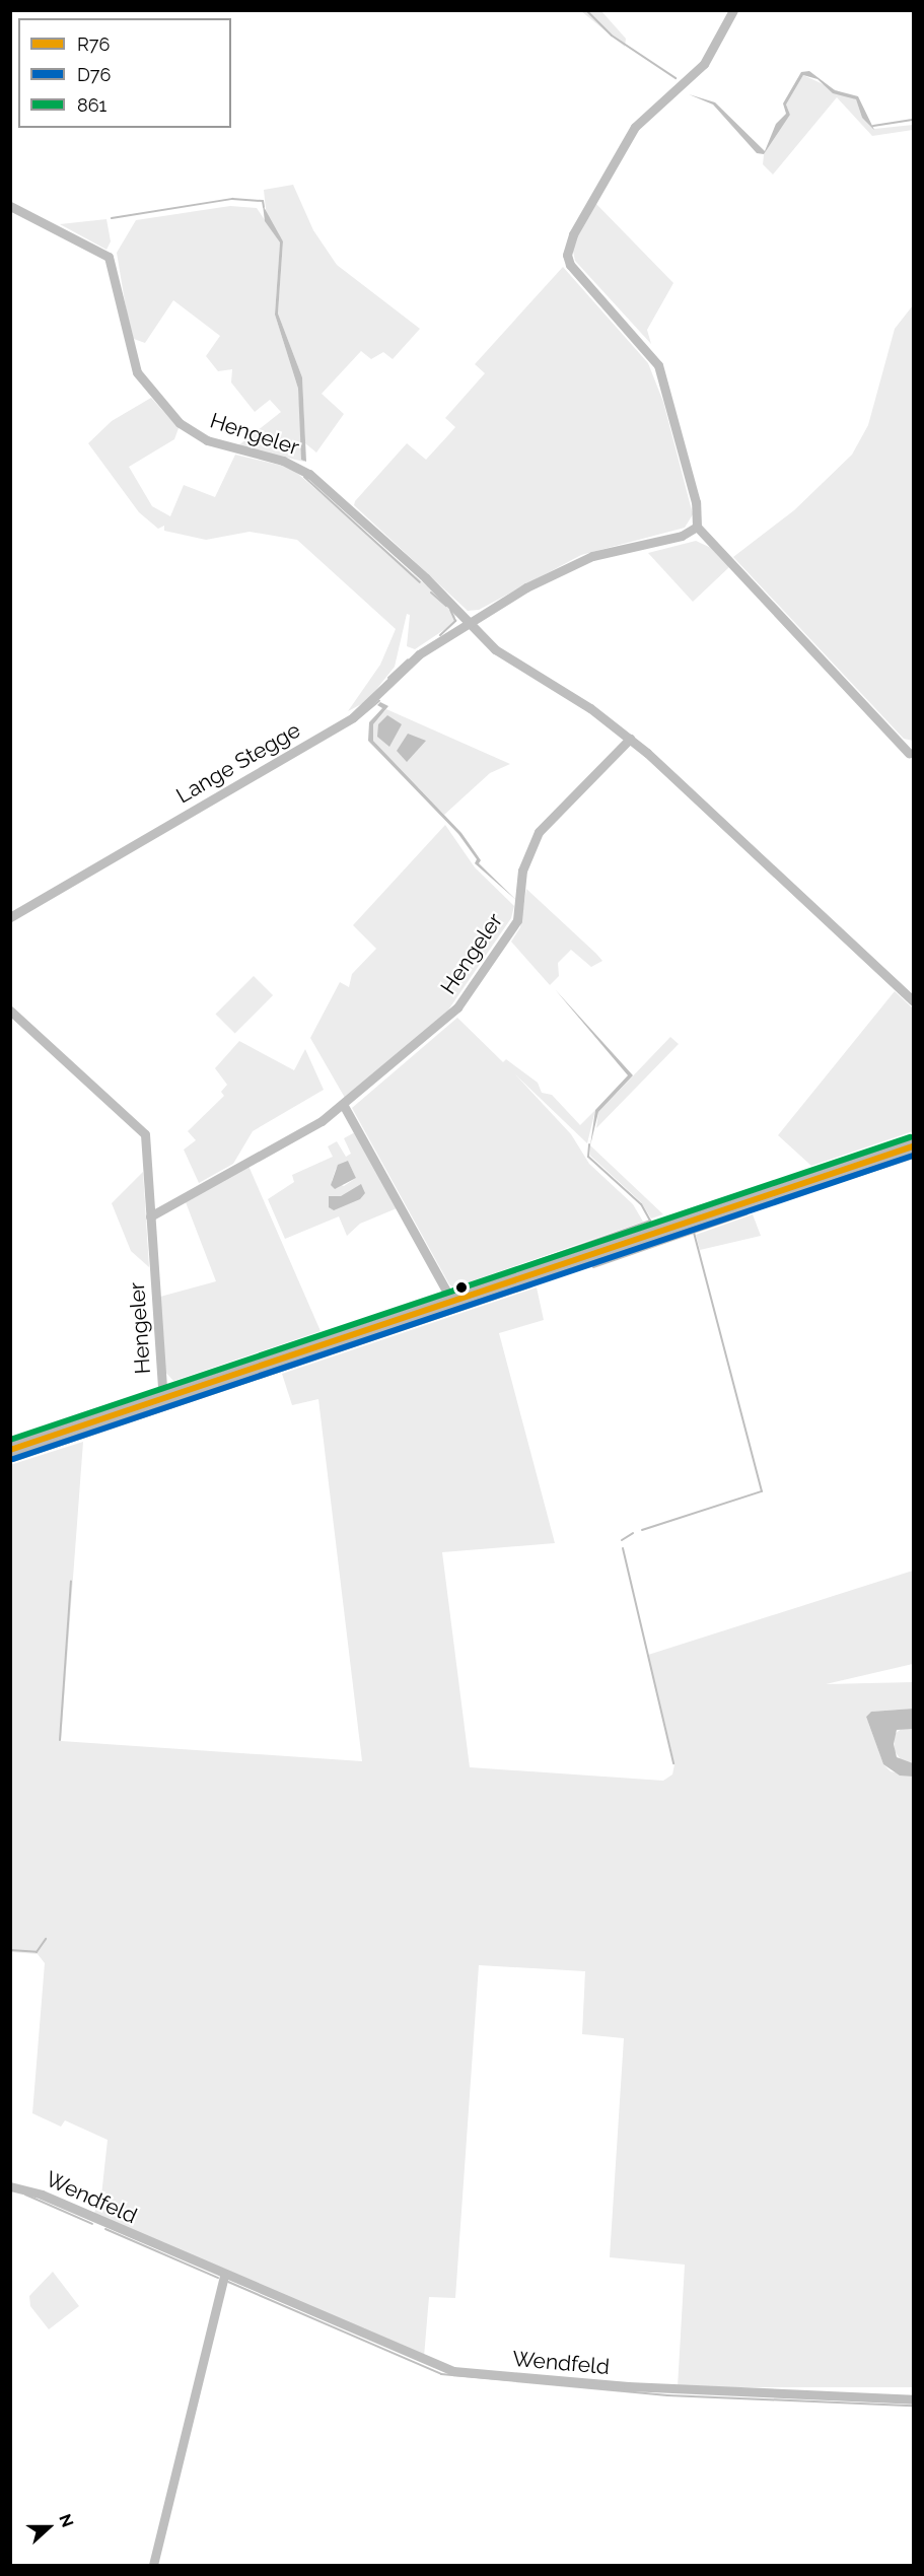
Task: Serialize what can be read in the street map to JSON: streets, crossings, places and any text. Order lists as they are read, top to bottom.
{
  "streets": {
    "street": ["Hengeler", "Lange Stegge", "Wendfeld"]
  },
  "crossings": [
    ["Hengeler", "Lange Stegge"]
  ],
  "lines": ["transit line 861", "transit line R76", "transit line D76"],
  "legend": ["R76", "D76", "861"],
  "north": "right"
}
